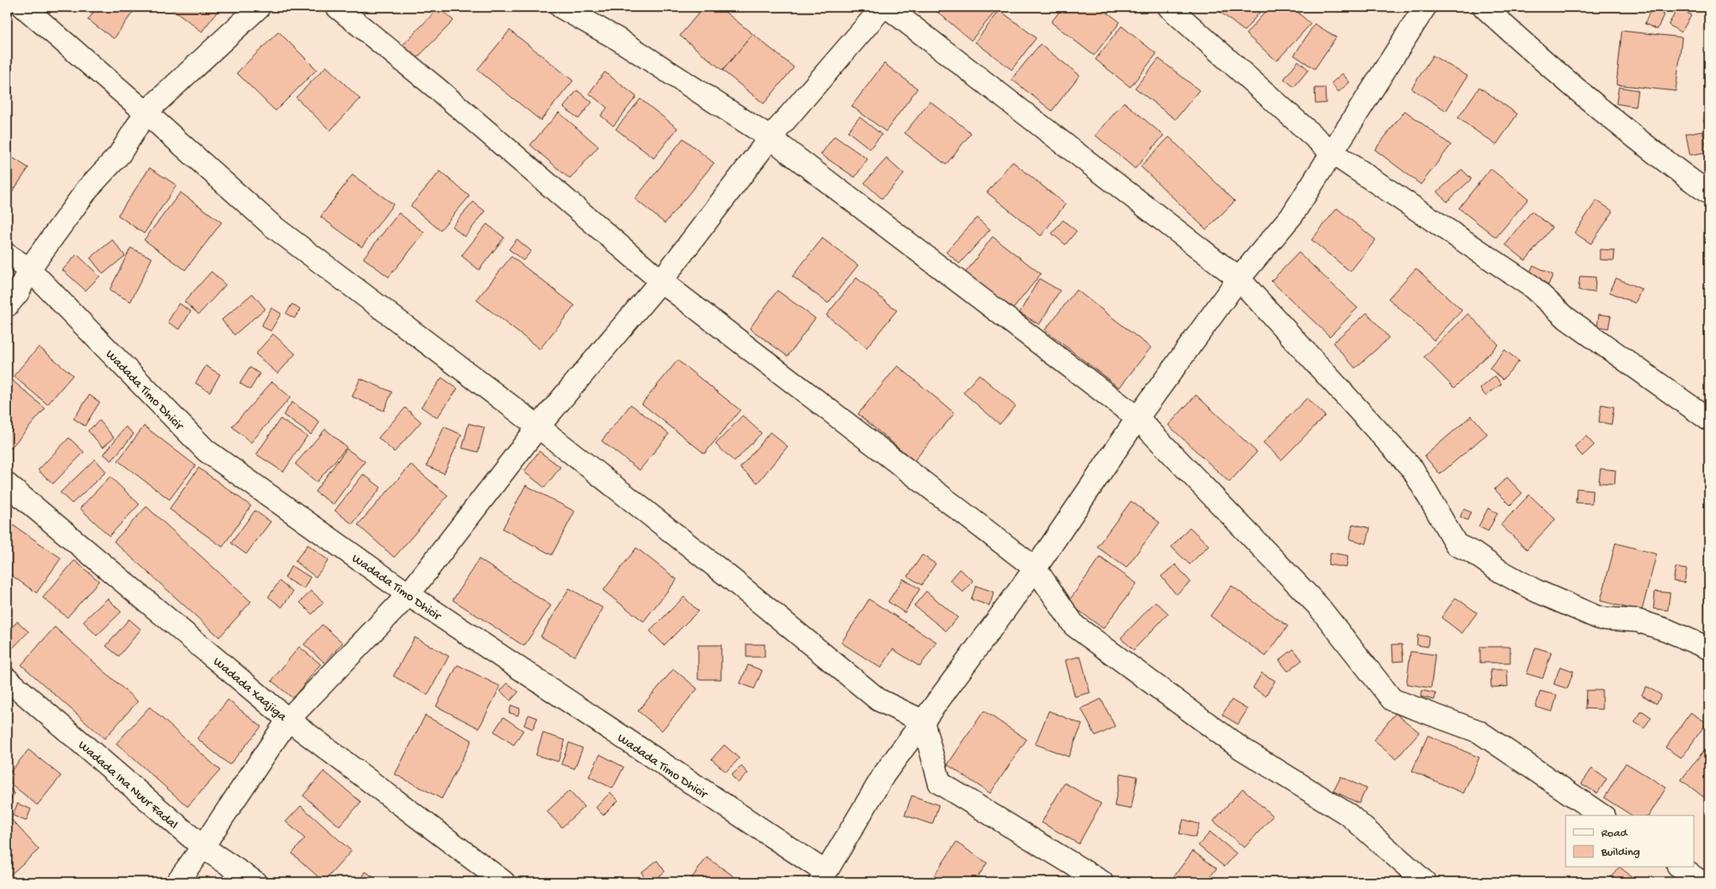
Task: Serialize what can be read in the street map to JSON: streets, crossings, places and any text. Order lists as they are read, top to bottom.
{
  "streets": {
    "street": ["Wadada Timo Dhicir", "Wadada Xaajiga", "Wadada Ina Nuur Fadal"]
  },
  "legend": ["Road", "Building"]
}
